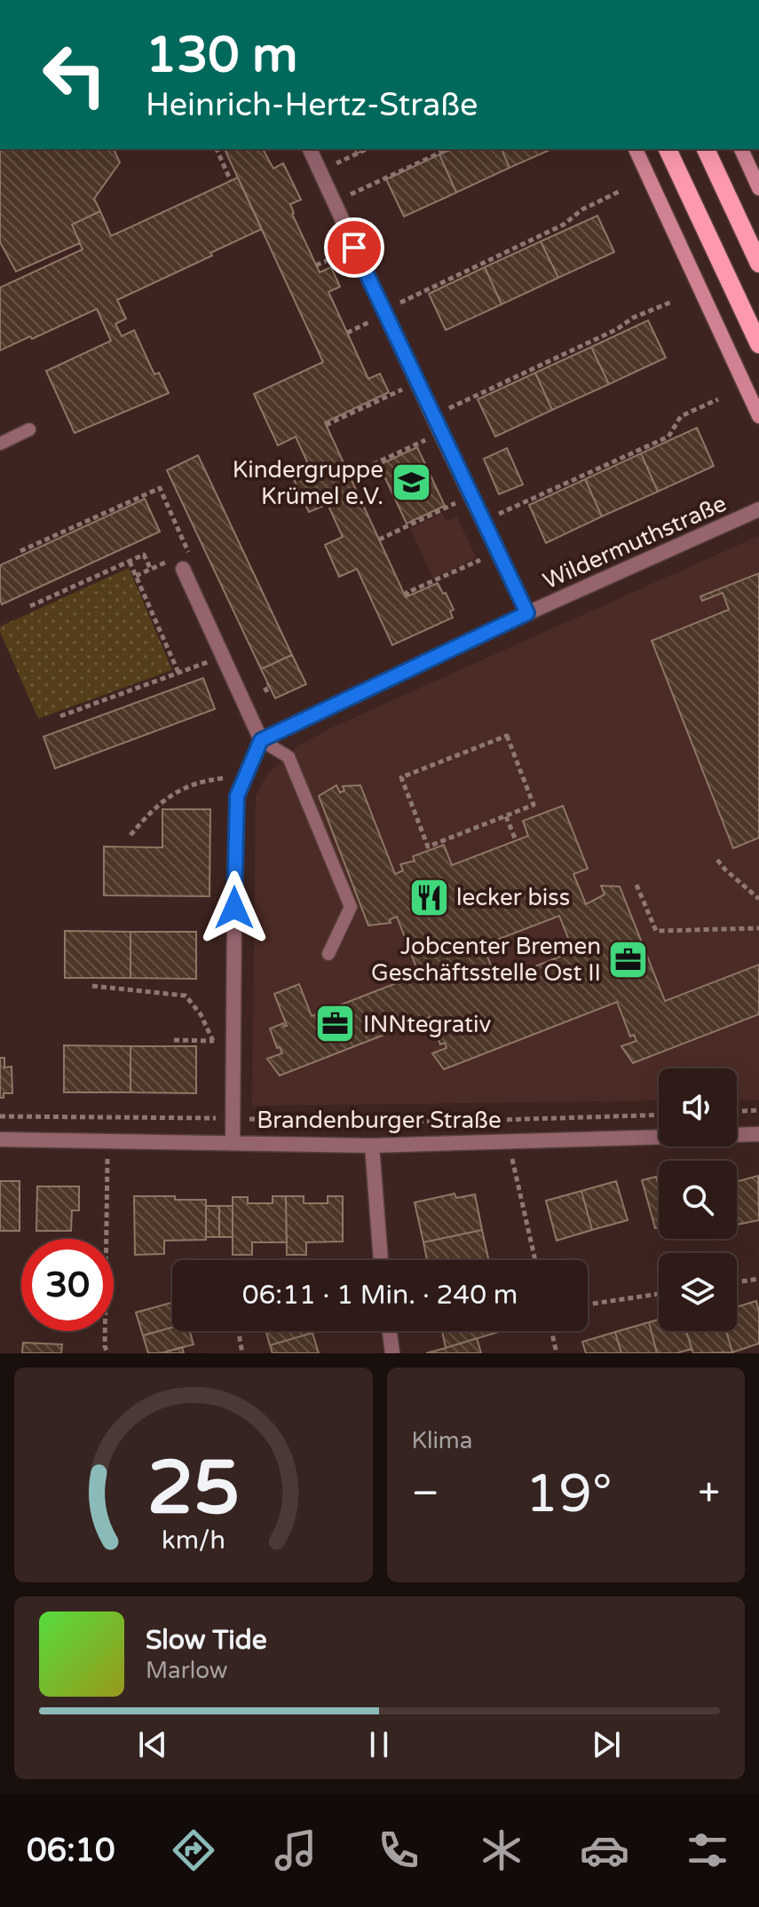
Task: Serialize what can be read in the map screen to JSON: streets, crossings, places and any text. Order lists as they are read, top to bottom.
{
  "streets": {
    "street": ["Wildermuthstraße", "Brandenburger Straße"]
  },
  "places": {
    "school or university": ["Kindergruppe Krümel e.V."],
    "restaurant": ["lecker biss"],
    "office": ["Jobcenter Bremen Geschäftsstelle Ost II", "INNtegrativ"]
  },
  "page": {
    "turn": ["130 m", "Heinrich-Hertz-Straße"],
    "limit": "30",
    "trip": "06:11 · 1 Min. · 240 m",
    "tile": "Klima",
    "heat": ["−", "19°", "+"],
    "song": ["Slow Tide", "Marlow"],
    "tabs": "06:10",
    "gauge": ["25", "km/h"]
  }
}
